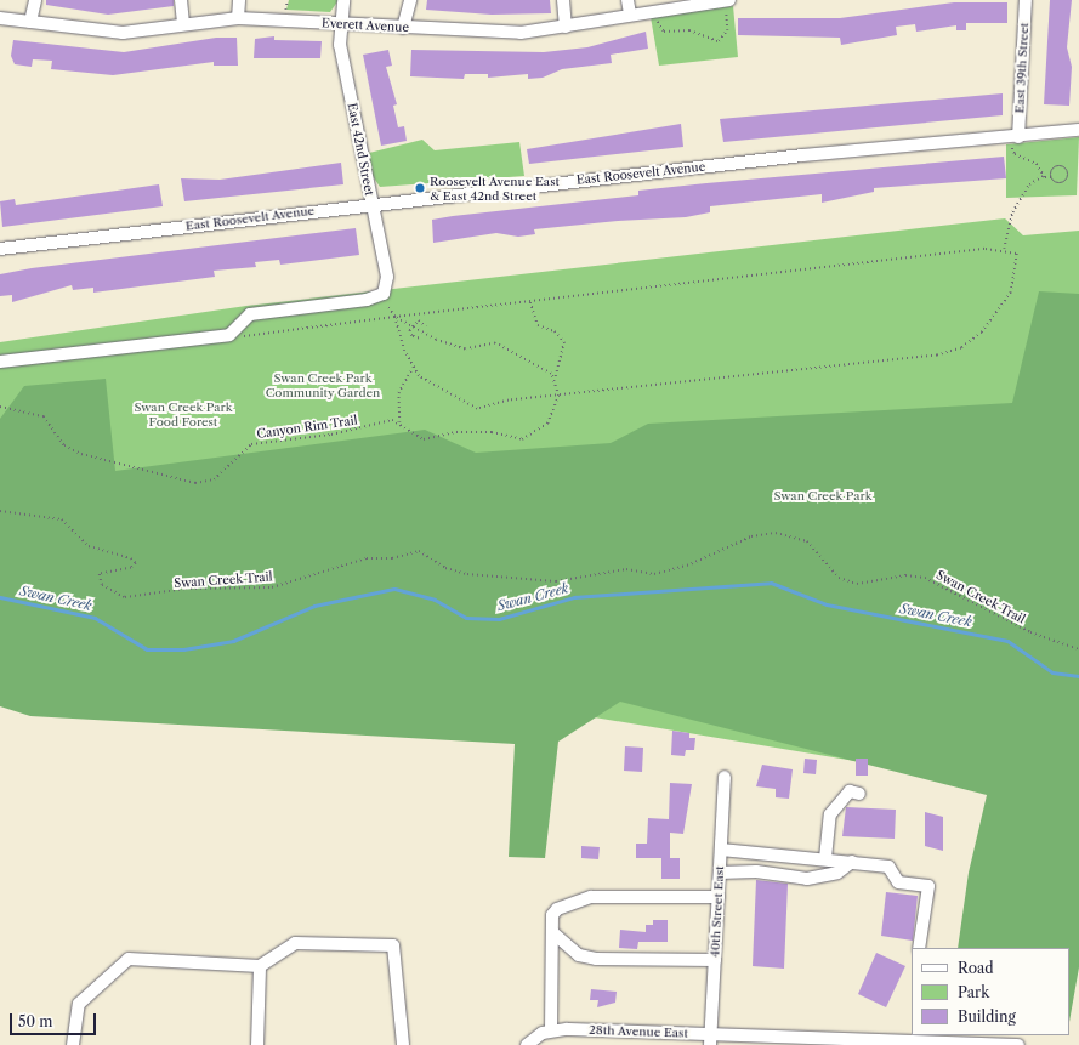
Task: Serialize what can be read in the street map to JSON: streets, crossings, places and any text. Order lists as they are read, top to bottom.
{
  "streets": {
    "street": [
      "Everett Avenue",
      "East 39th Street",
      "East 42nd Street",
      "East Roosevelt Avenue",
      "40th Street East",
      "28th Avenue East"
    ],
    "path": ["Canyon Rim Trail", "Swan Creek Trail"]
  },
  "crossings": [
    ["Everett Avenue", "East 42nd Street"],
    ["East 39th Street", "East Roosevelt Avenue"],
    ["East 42nd Street", "East Roosevelt Avenue"],
    ["40th Street East", "28th Avenue East"]
  ],
  "water": ["Swan Creek"],
  "parks": ["Swan Creek Park Community Garden", "Swan Creek Park Food Forest", "Swan Creek Park"],
  "places": ["Roosevelt Avenue East & East 42nd Street"],
  "legend": ["Road", "Park", "Building"],
  "scale_bar": "50 m"
}
